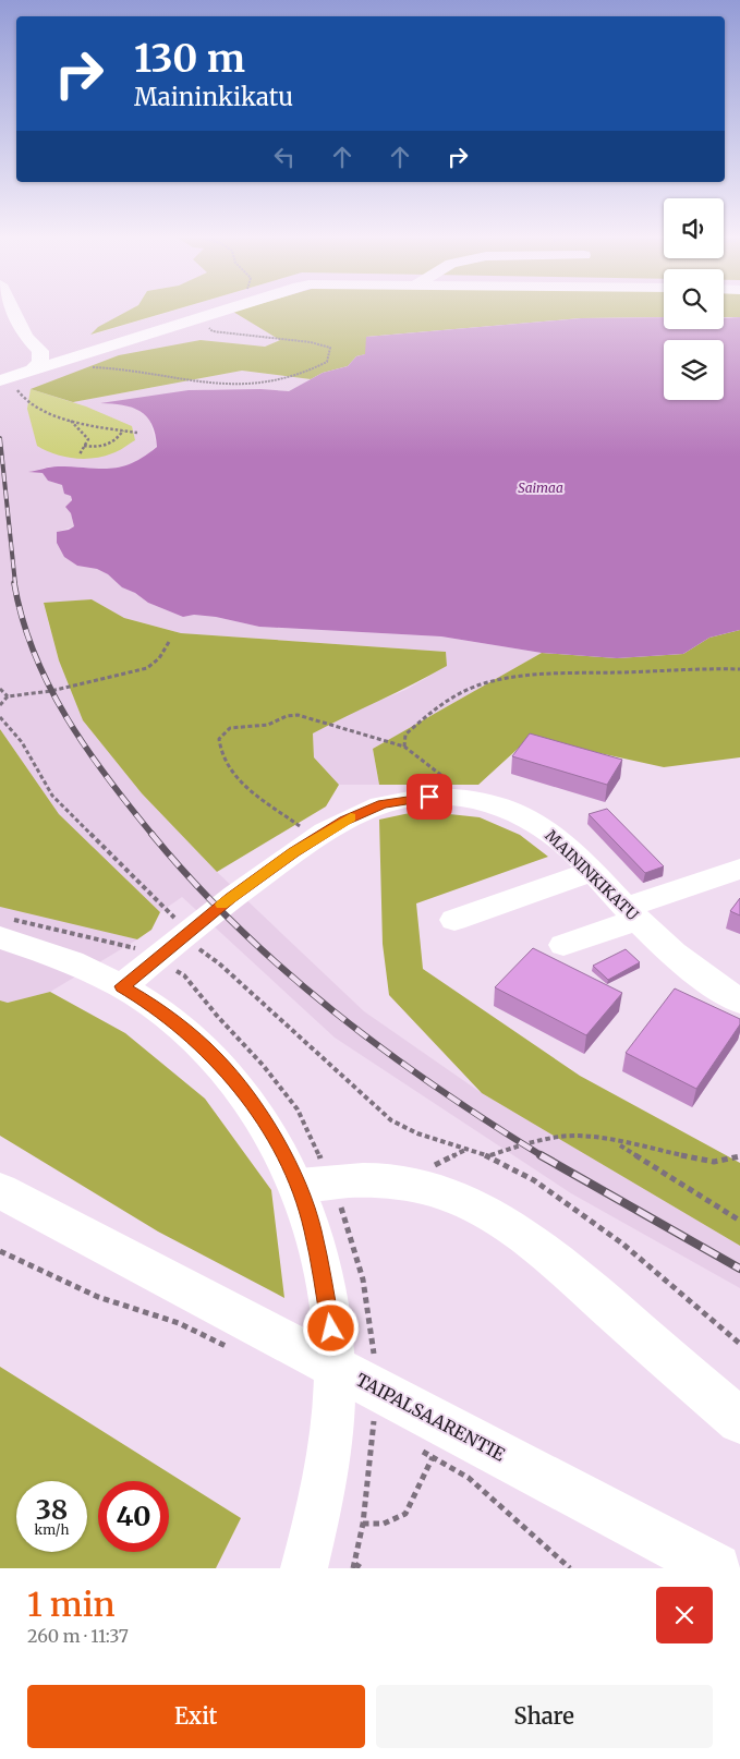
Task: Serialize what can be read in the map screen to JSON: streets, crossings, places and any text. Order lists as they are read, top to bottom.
{
  "streets": {
    "main road": ["TAIPALSAARENTIE"],
    "street": ["MAININKIKATU"]
  },
  "water": ["Saimaa"],
  "page": {
    "turn": ["130 m", "Maininkikatu"],
    "speed": "38 km/h",
    "limit": "40",
    "heading": ["1 min", "260 m · 11:37"],
    "buttons": ["Exit", "Share"]
  }
}
